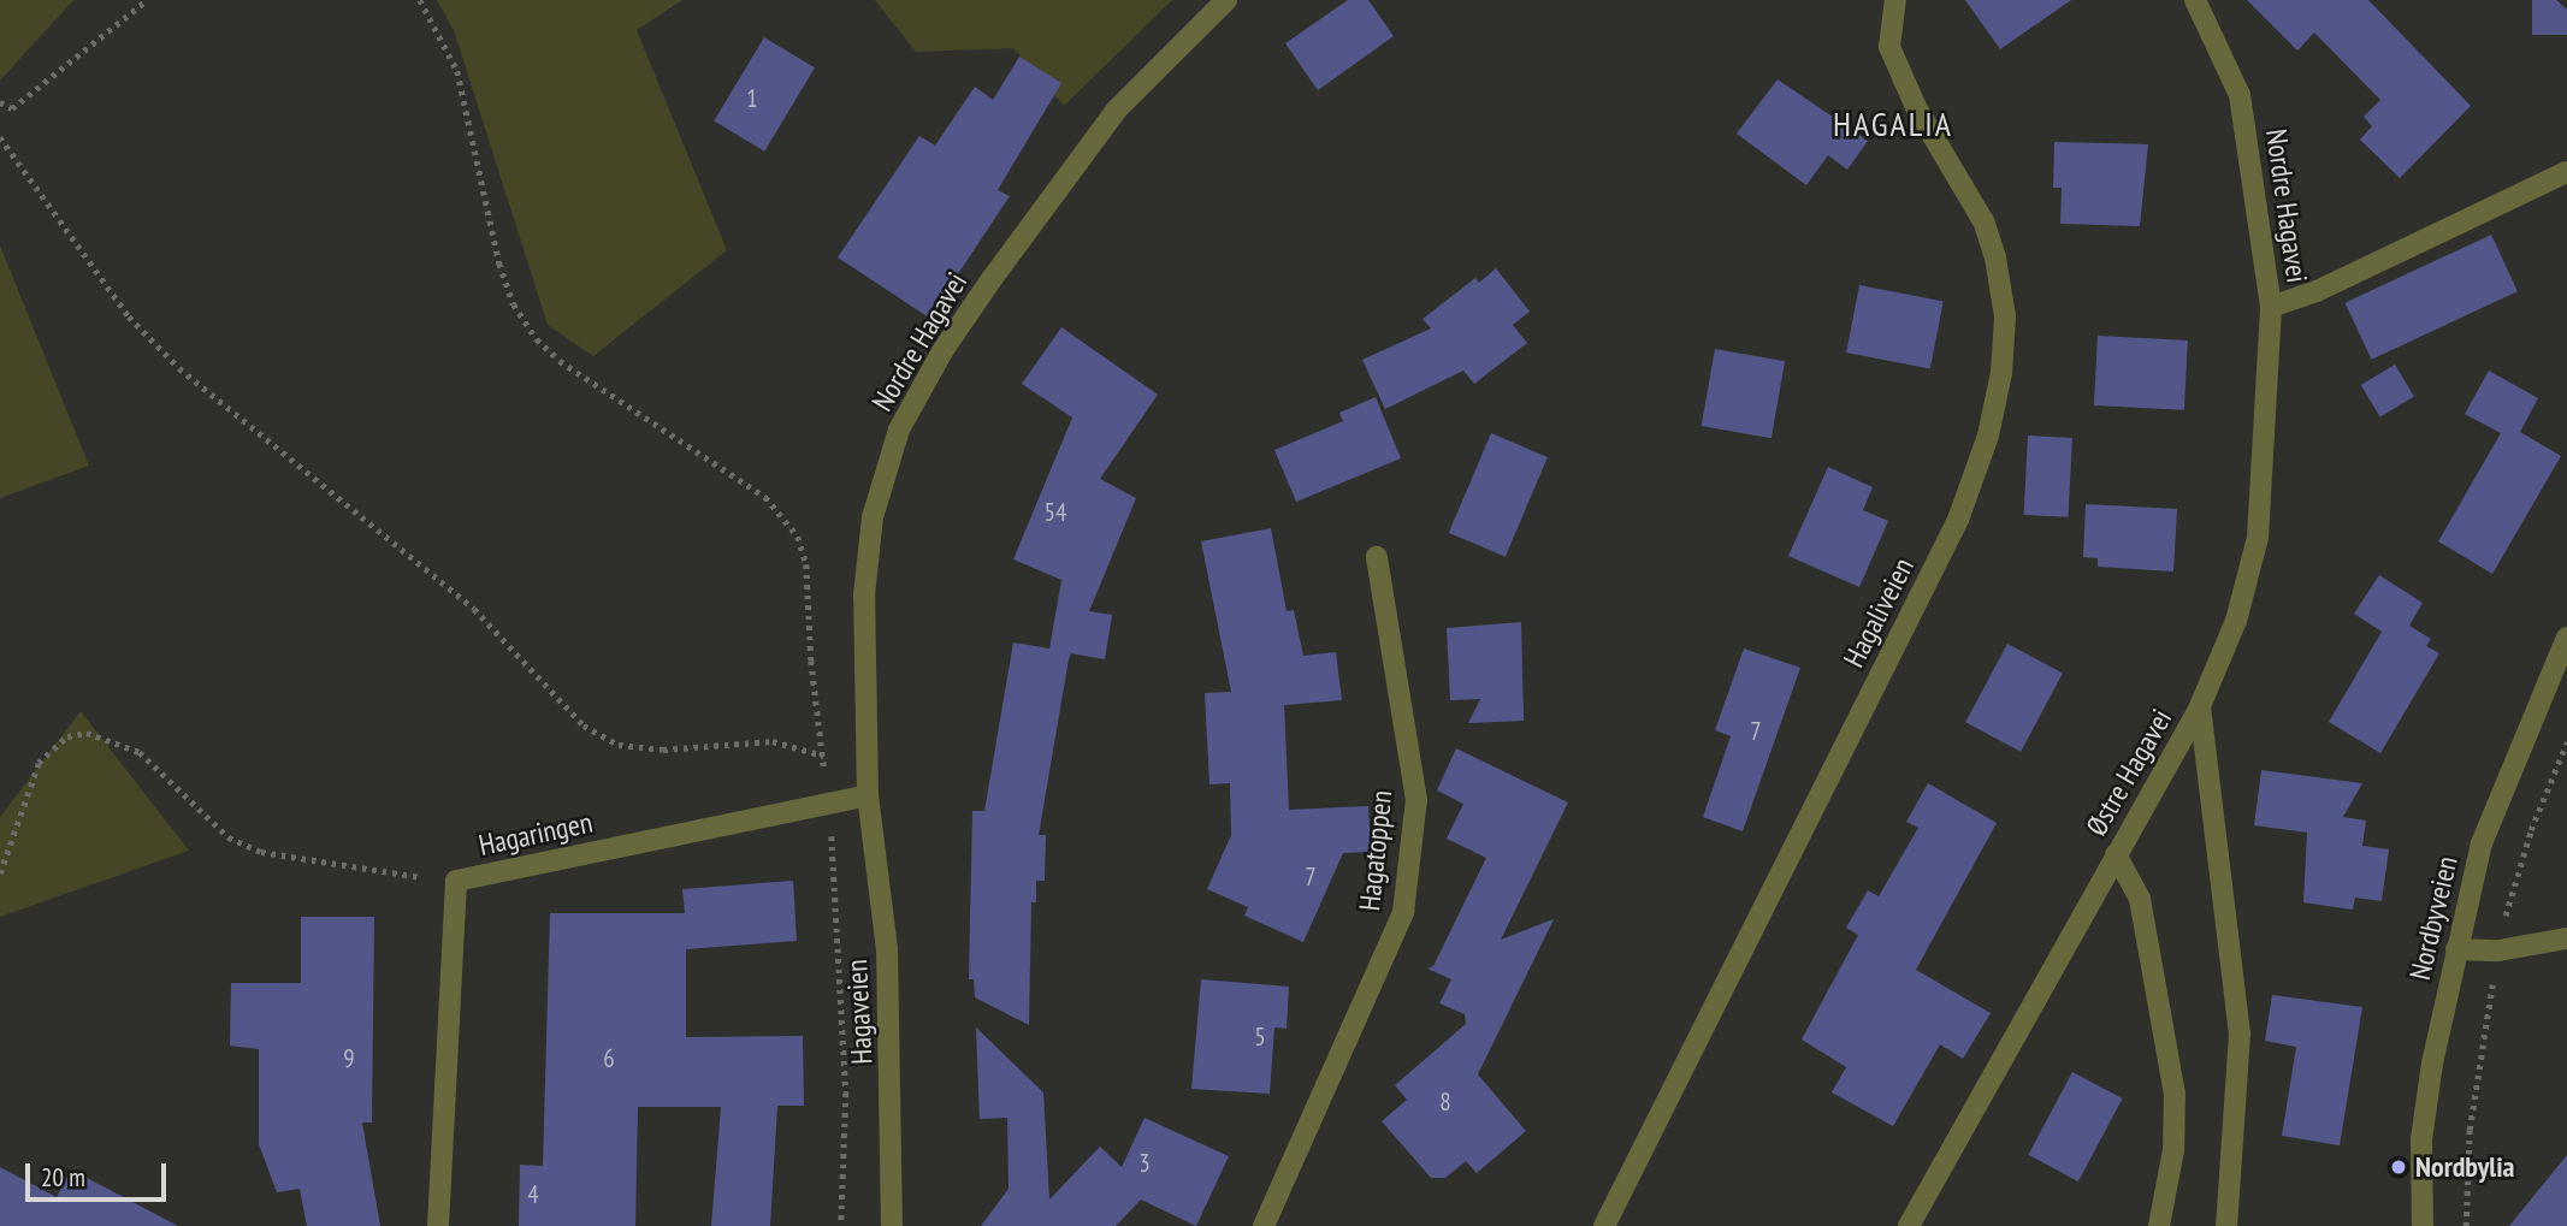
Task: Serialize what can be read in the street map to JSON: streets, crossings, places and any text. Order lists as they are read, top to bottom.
{
  "streets": {
    "street": [
      "Nordre Hagavei",
      "Hagaliveien",
      "Østre Hagavei",
      "Hagaringen",
      "Hagatoppen",
      "Nordbyveien",
      "Hagaveien"
    ]
  },
  "crossings": [
    ["Nordre Hagavei", "Østre Hagavei"],
    ["Nordre Hagavei", "Hagaringen"],
    ["Nordre Hagavei", "Hagaveien"],
    ["Hagaringen", "Hagaveien"]
  ],
  "districts": ["HAGALIA"],
  "places": ["Nordbylia"],
  "house_numbers": [
    "1",
    "54",
    "7",
    "7",
    "5",
    "9",
    "6",
    "8",
    "3",
    "4"
  ],
  "scale_bar": "20 m"
}
